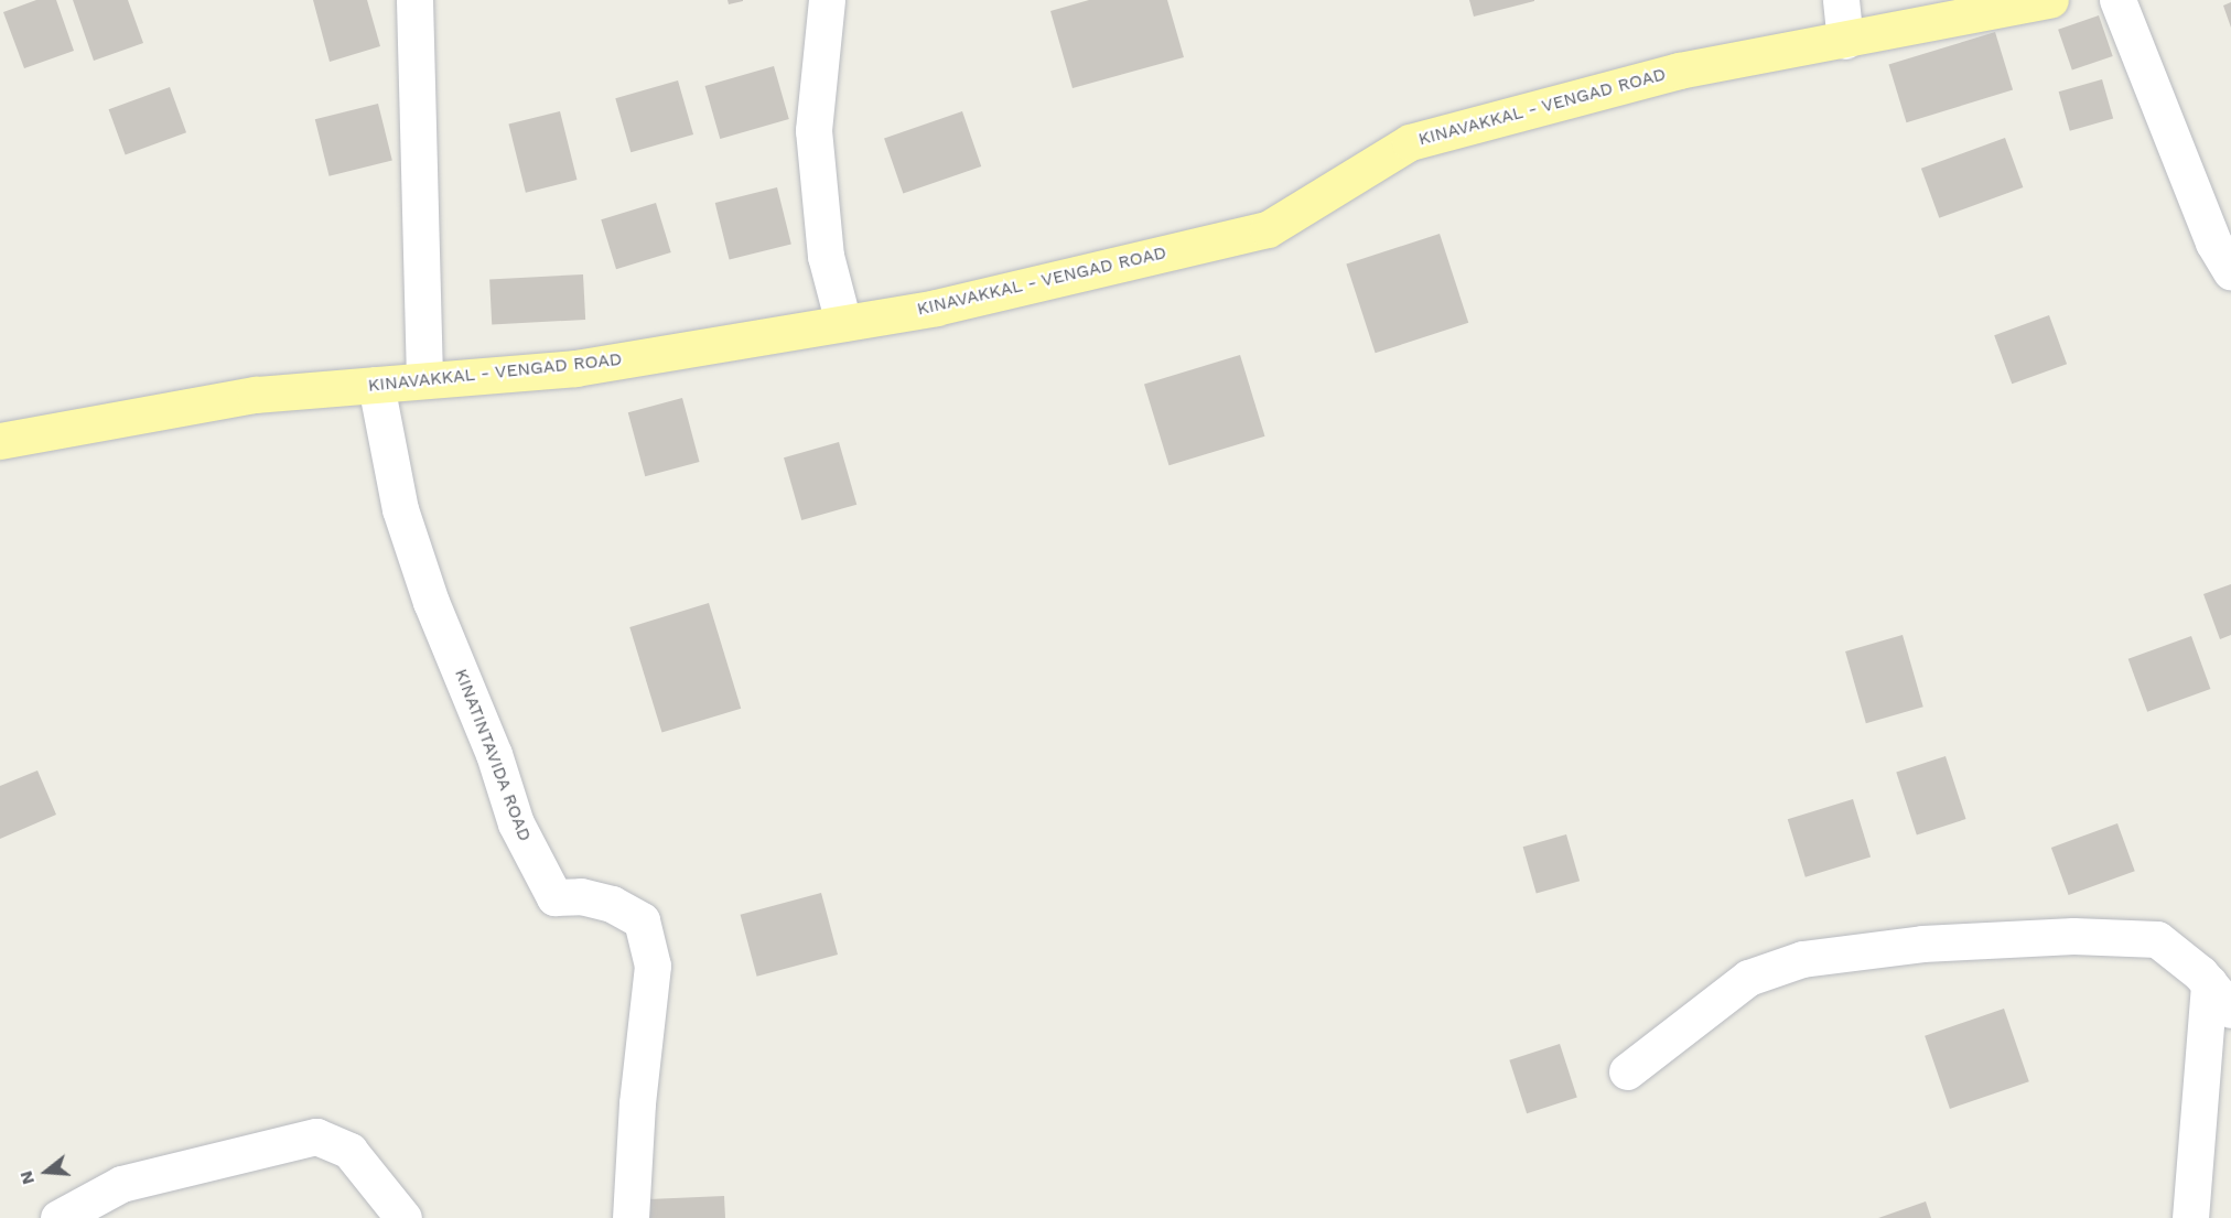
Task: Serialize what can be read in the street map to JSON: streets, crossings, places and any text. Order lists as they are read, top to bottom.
{
  "streets": {
    "main road": ["KINAVAKKAL - VENGAD ROAD"],
    "street": ["KINATINTAVIDA ROAD"]
  },
  "crossings": [
    ["KINAVAKKAL - VENGAD ROAD", "KINATINTAVIDA ROAD"]
  ],
  "north": "left"
}
